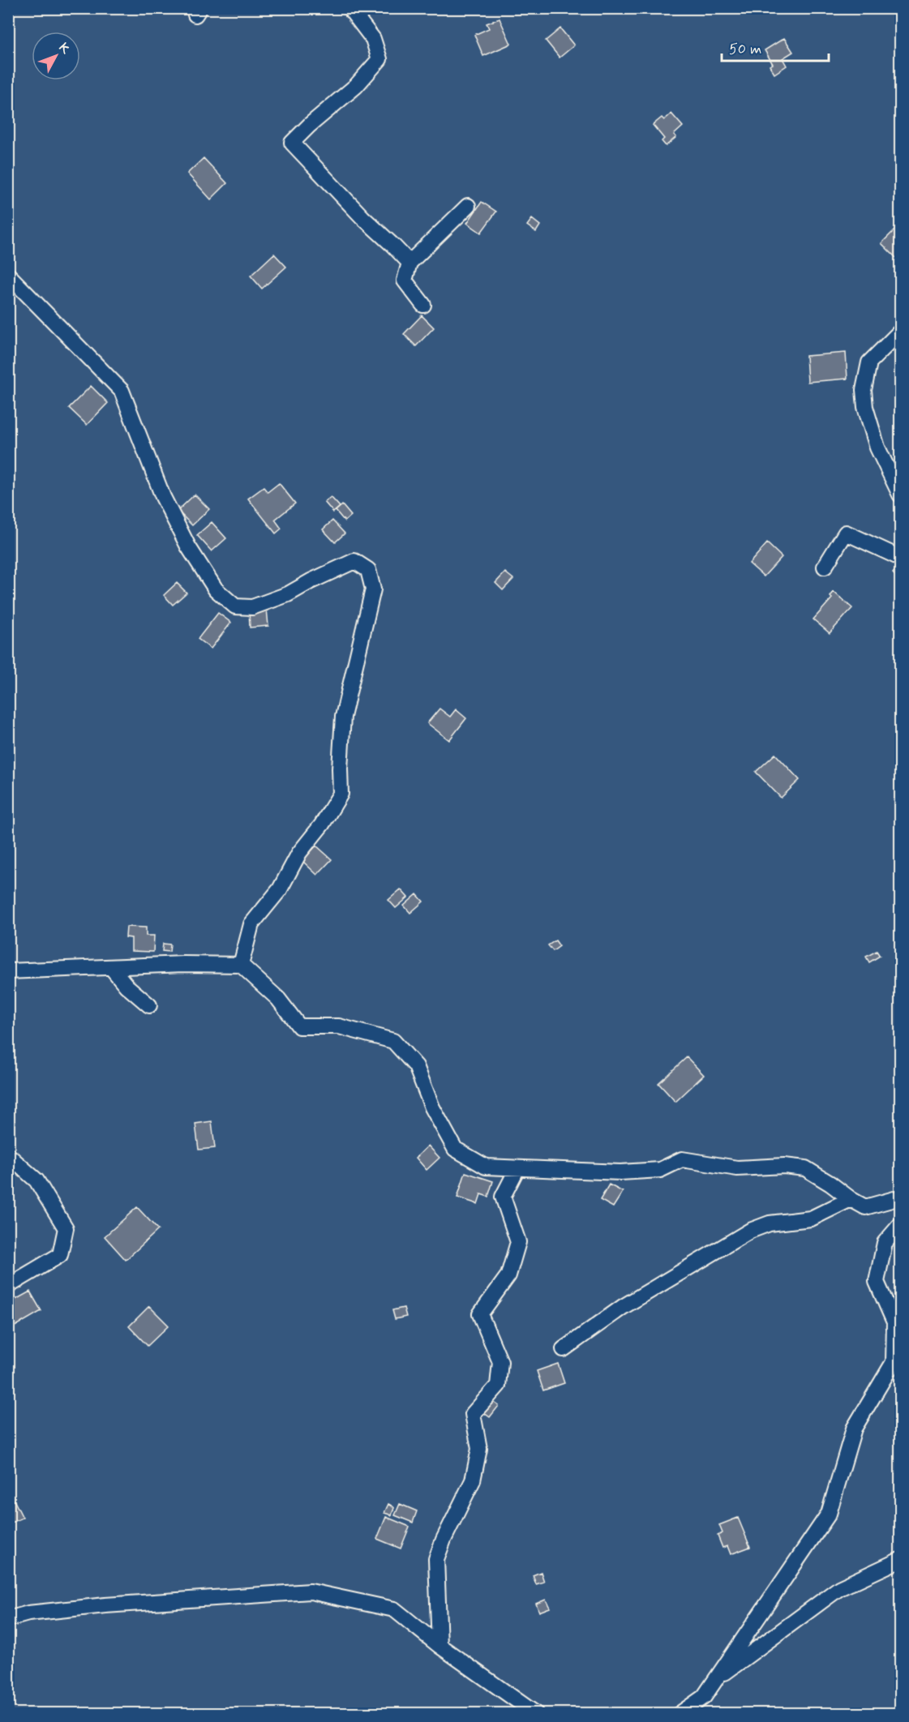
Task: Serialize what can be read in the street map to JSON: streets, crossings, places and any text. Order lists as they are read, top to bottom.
{
  "scale_bar": "50 m",
  "north": "top right"
}
